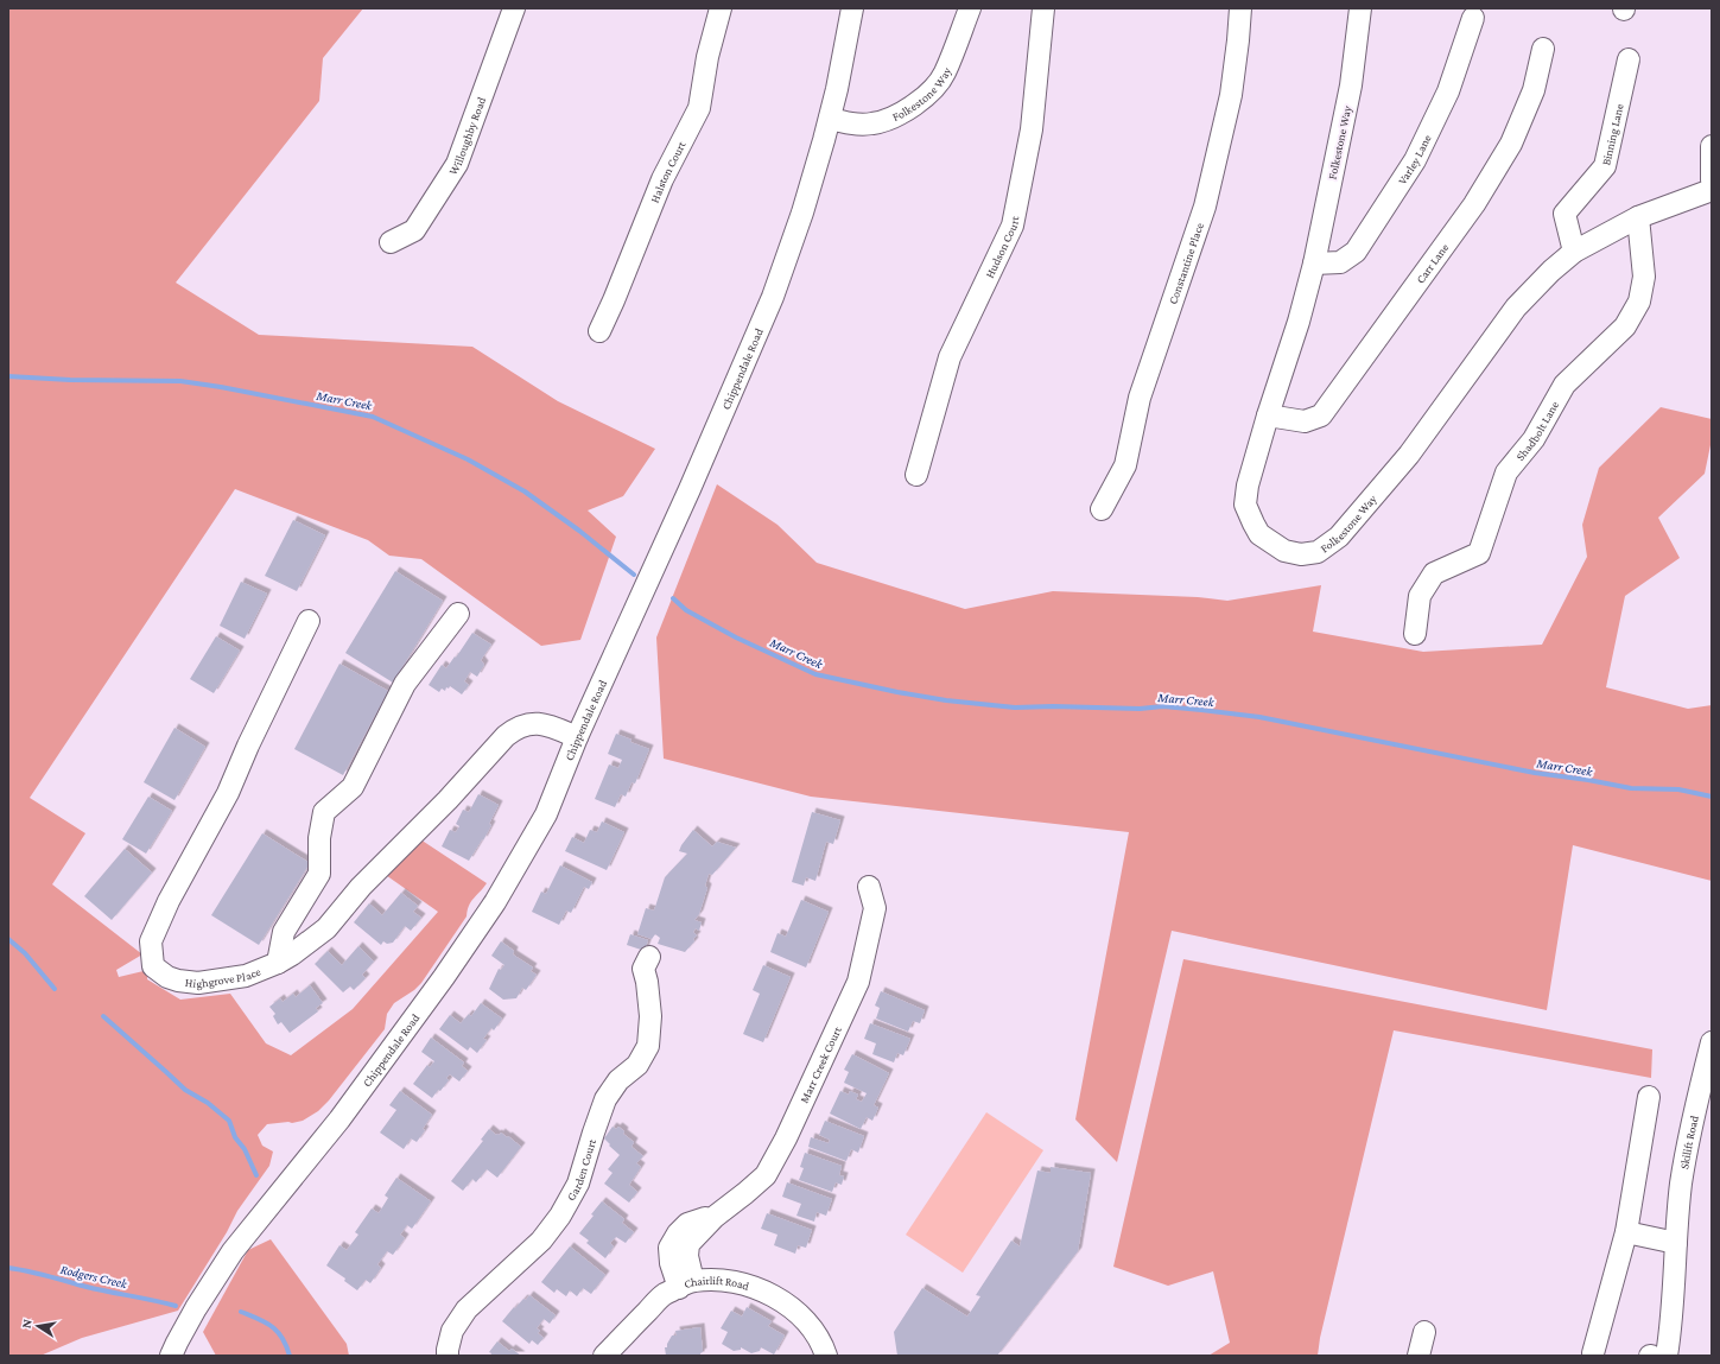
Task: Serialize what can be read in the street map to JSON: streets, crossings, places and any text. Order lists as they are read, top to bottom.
{
  "streets": {
    "street": [
      "Folkestone Way",
      "Willoughby Road",
      "Binning Lane",
      "Varley Lane",
      "Halston Court",
      "Hudson Court",
      "Carr Lane",
      "Constantine Place",
      "Chippendale Road",
      "Shadbolt Lane",
      "Highgrove Place",
      "Marr Creek Court",
      "Skilift Road",
      "Garden Court",
      "Chairlift Road"
    ]
  },
  "crossings": [
    ["Folkestone Way", "Binning Lane"],
    ["Folkestone Way", "Varley Lane"],
    ["Folkestone Way", "Carr Lane"],
    ["Folkestone Way", "Chippendale Road"],
    ["Folkestone Way", "Shadbolt Lane"],
    ["Chippendale Road", "Highgrove Place"],
    ["Marr Creek Court", "Chairlift Road"]
  ],
  "water": ["Marr Creek", "Rodgers Creek"],
  "north": "left"
}
